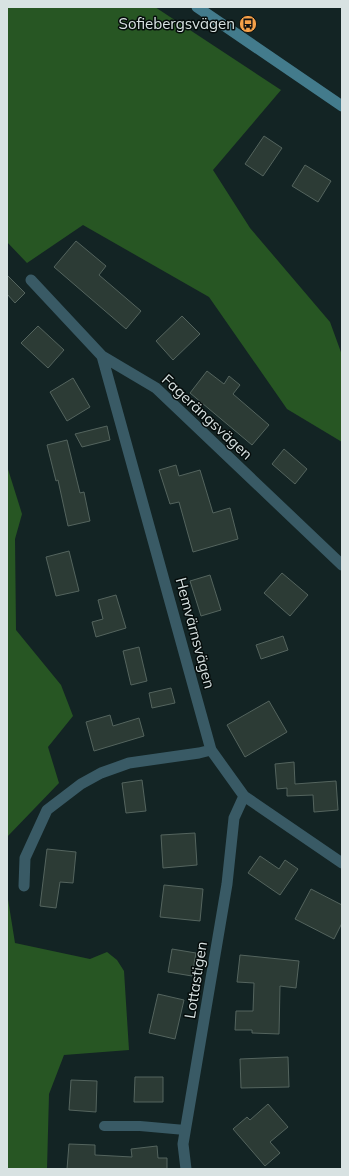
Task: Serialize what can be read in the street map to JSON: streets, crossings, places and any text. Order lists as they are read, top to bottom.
{
  "streets": {
    "street": ["Fagerängsvägen", "Hemvärnsvägen", "Lottastigen"]
  },
  "crossings": [
    ["Fagerängsvägen", "Hemvärnsvägen"],
    ["Hemvärnsvägen", "Lottastigen"]
  ],
  "places": {
    "bus stop": ["Sofiebergsvägen"]
  }
}
